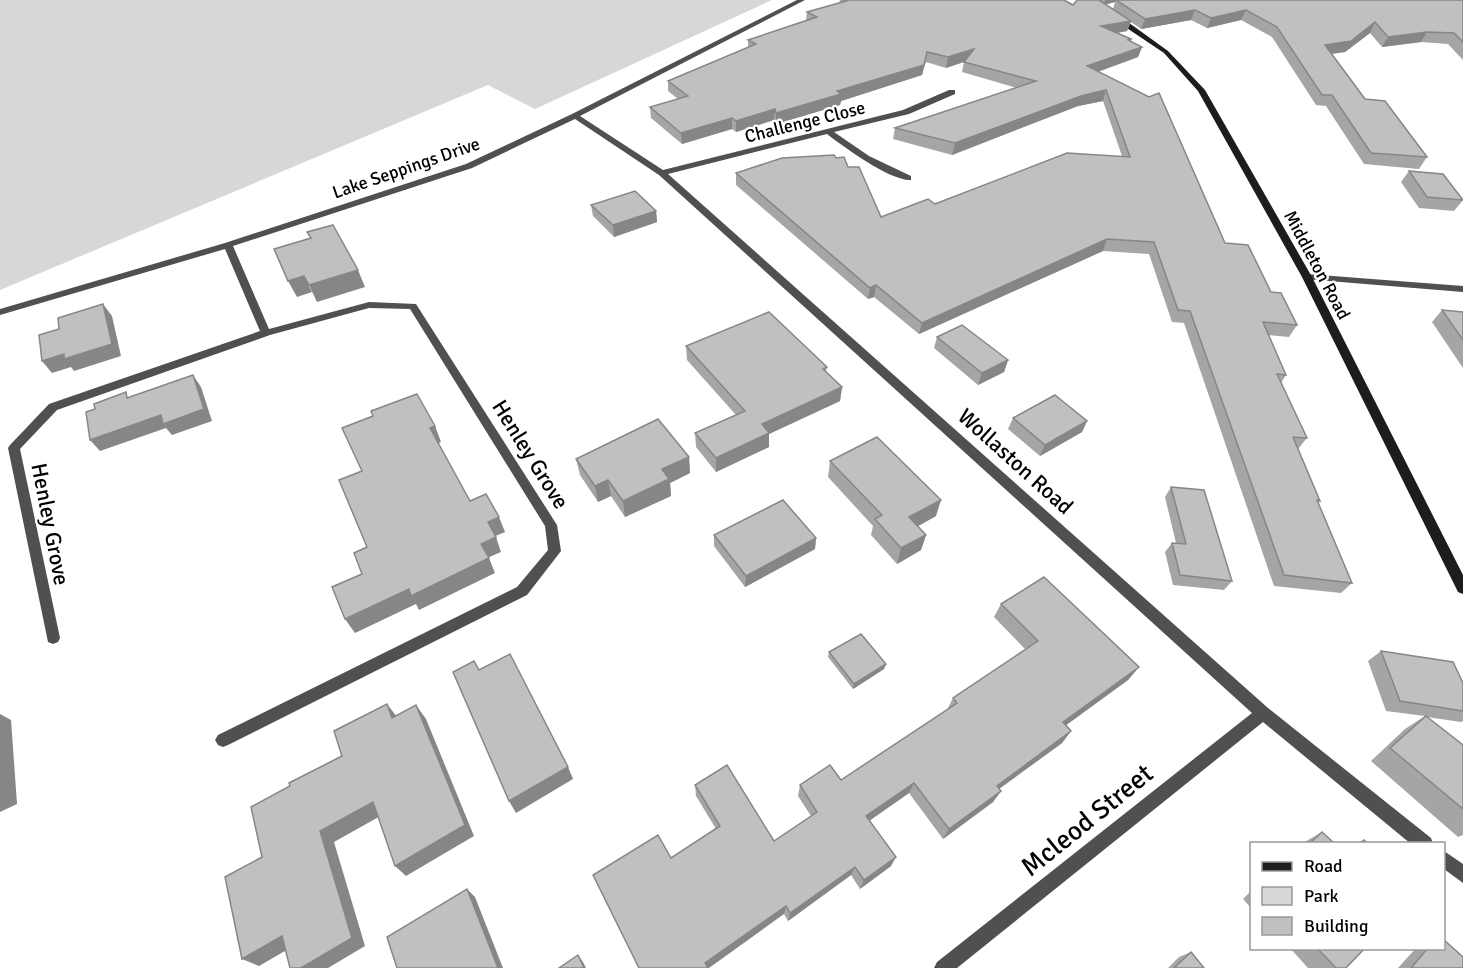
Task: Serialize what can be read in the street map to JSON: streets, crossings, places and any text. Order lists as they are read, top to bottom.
{
  "streets": {
    "main road": ["Middleton Road"],
    "street": [
      "Challenge Close",
      "Lake Seppings Drive",
      "Henley Grove",
      "Wollaston Road",
      "Mcleod Street"
    ]
  },
  "crossings": [
    ["Challenge Close", "Wollaston Road"],
    ["Lake Seppings Drive", "Wollaston Road"],
    ["Wollaston Road", "Mcleod Street"]
  ],
  "legend": ["Road", "Park", "Building"]
}
